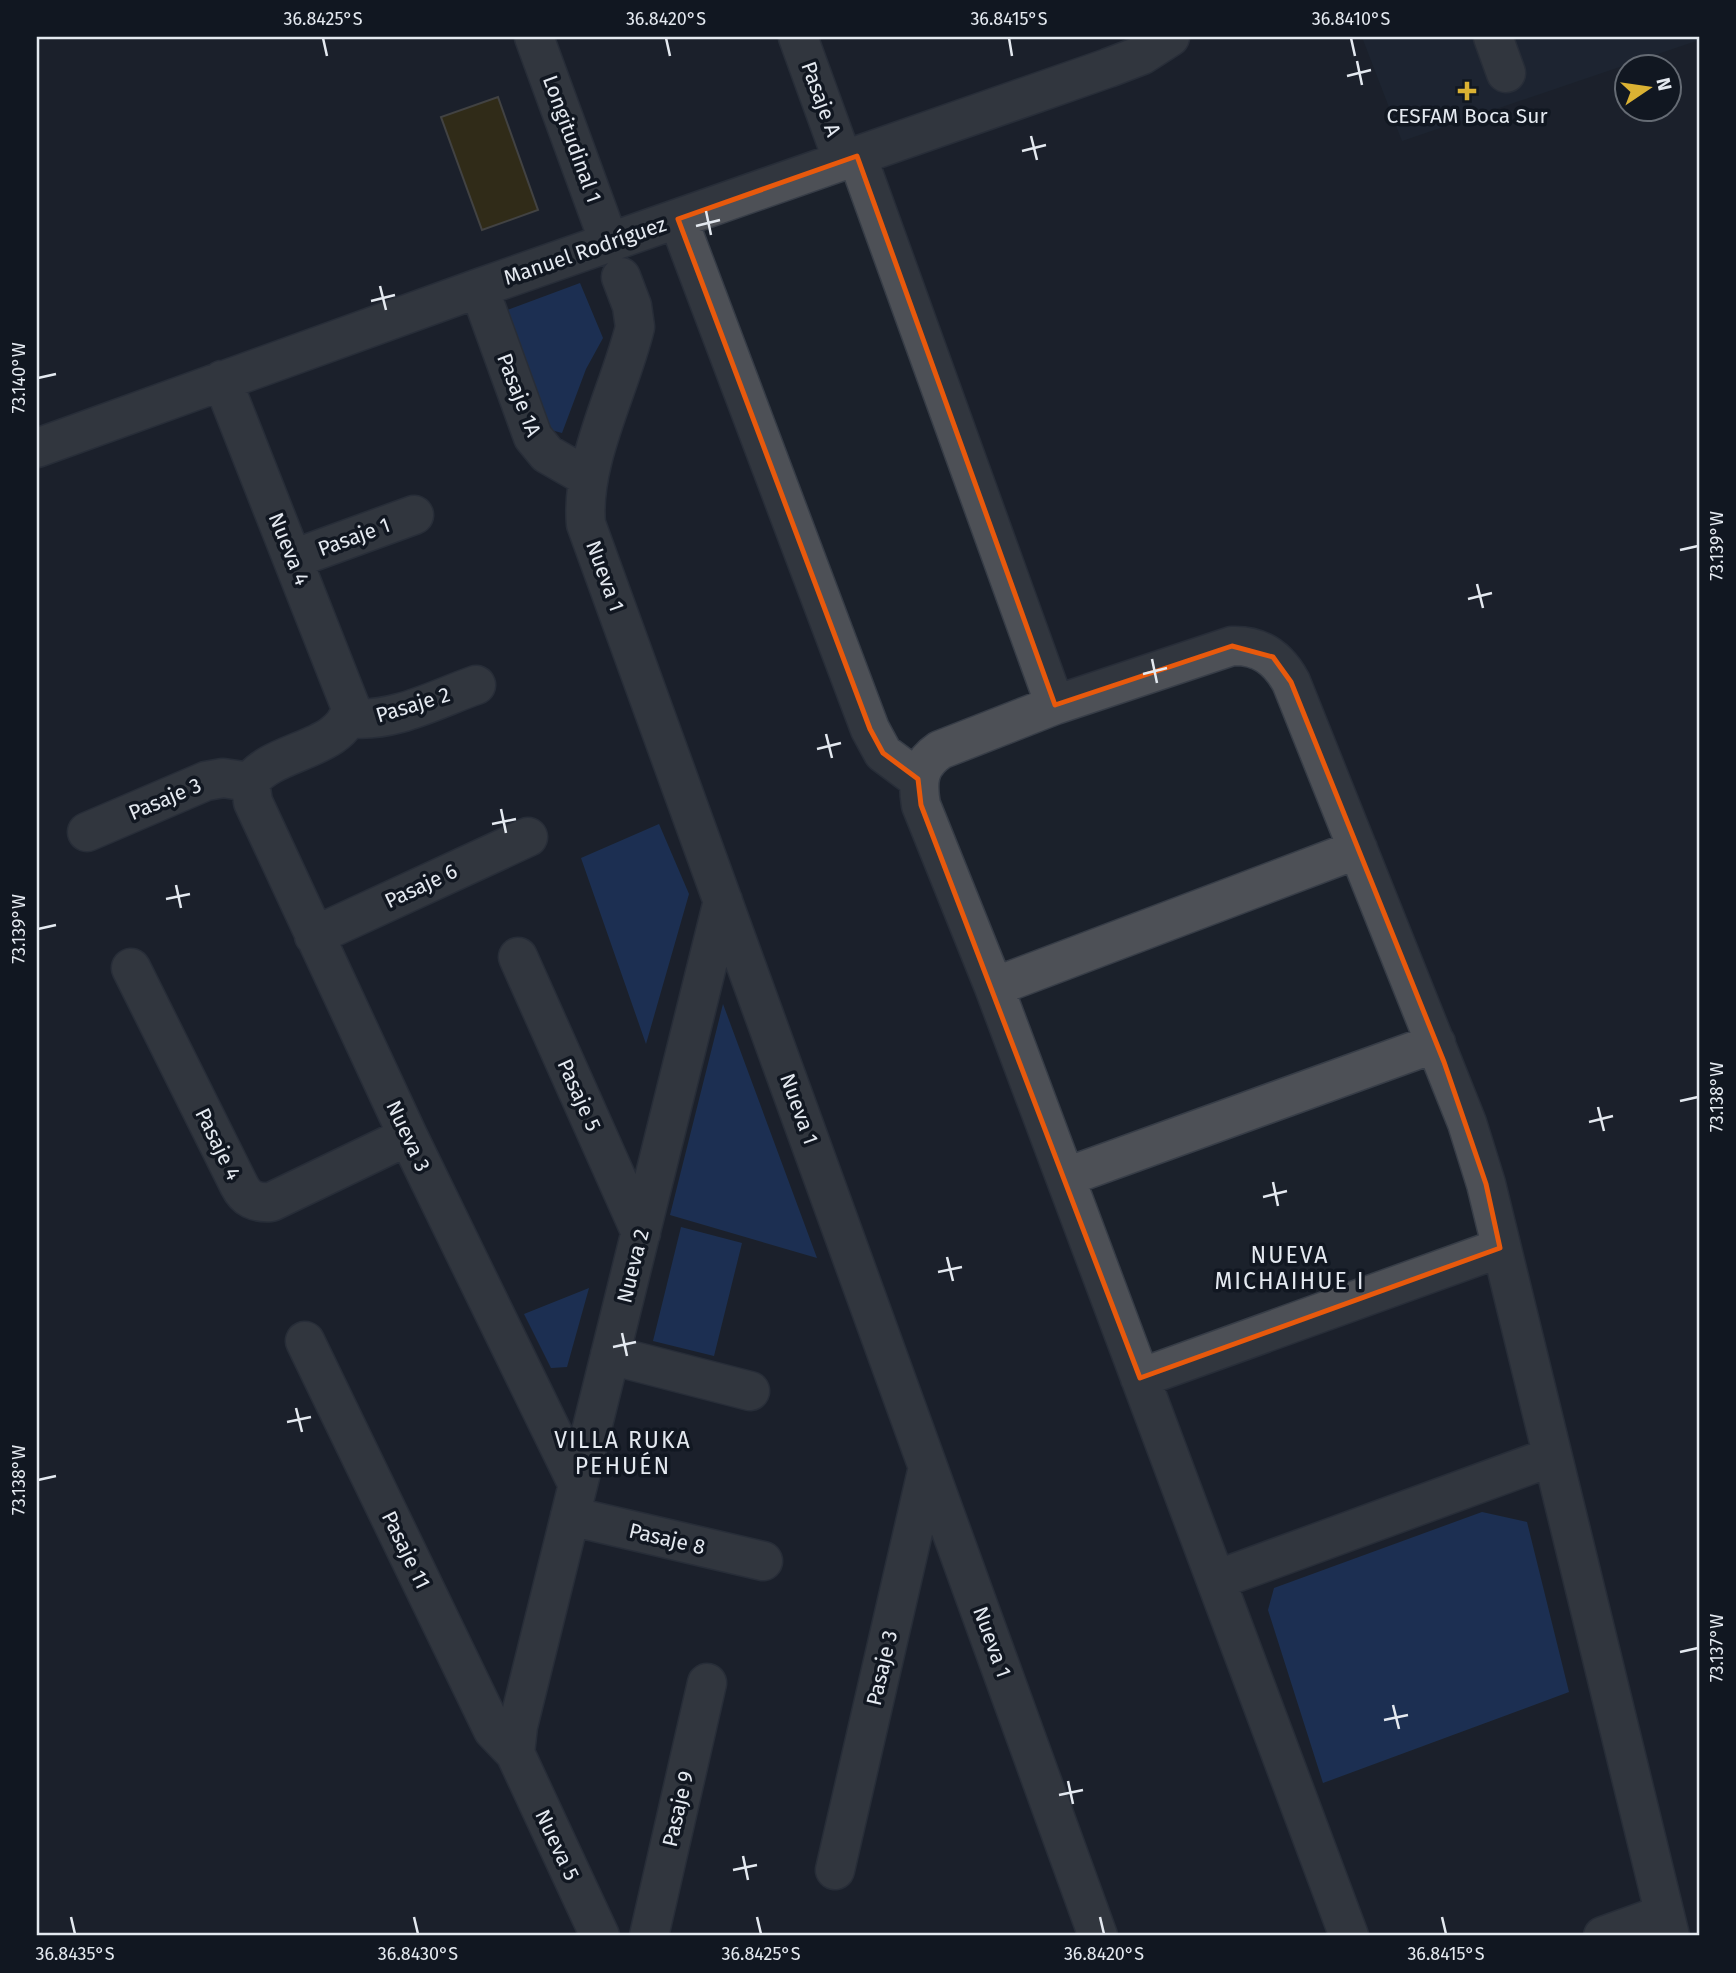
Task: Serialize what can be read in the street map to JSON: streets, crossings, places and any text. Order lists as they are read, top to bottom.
{
  "streets": {
    "street": [
      "Pasaje A",
      "Longitudinal 1",
      "Manuel Rodríguez",
      "Pasaje 1A",
      "Pasaje 1",
      "Nueva 4",
      "Nueva 1",
      "Pasaje 2",
      "Pasaje 3",
      "Pasaje 6",
      "Pasaje 5",
      "Nueva 3",
      "Pasaje 4",
      "Nueva 2",
      "Pasaje 8",
      "Pasaje 11",
      "Pasaje 9",
      "Nueva 5"
    ]
  },
  "crossings": [
    ["Pasaje A", "Manuel Rodríguez"],
    ["Longitudinal 1", "Manuel Rodríguez"],
    ["Longitudinal 1", "Nueva 1"],
    ["Manuel Rodríguez", "Pasaje 1A"],
    ["Manuel Rodríguez", "Nueva 4"],
    ["Manuel Rodríguez", "Nueva 1"],
    ["Pasaje 1A", "Nueva 1"],
    ["Pasaje 1", "Nueva 4"],
    ["Nueva 4", "Pasaje 2"],
    ["Nueva 1", "Pasaje 3"],
    ["Nueva 1", "Nueva 2"],
    ["Pasaje 3", "Nueva 3"],
    ["Pasaje 6", "Nueva 3"],
    ["Pasaje 5", "Nueva 2"],
    ["Nueva 3", "Pasaje 4"],
    ["Nueva 3", "Nueva 2"],
    ["Nueva 3", "Pasaje 8"],
    ["Nueva 2", "Pasaje 8"],
    ["Nueva 2", "Pasaje 11"],
    ["Nueva 2", "Nueva 5"],
    ["Pasaje 11", "Nueva 5"]
  ],
  "districts": ["NUEVA MICHAIHUE I", "VILLA RUKA PEHUÉN"],
  "places": {
    "health": ["CESFAM Boca Sur"]
  },
  "north": "right",
  "coordinates": [
    "36.8425°S",
    "36.8420°S",
    "36.8415°S",
    "36.8410°S",
    "73.140°W",
    "73.139°W",
    "73.138°W",
    "73.137°W",
    "36.8435°S",
    "36.8430°S"
  ]
}
